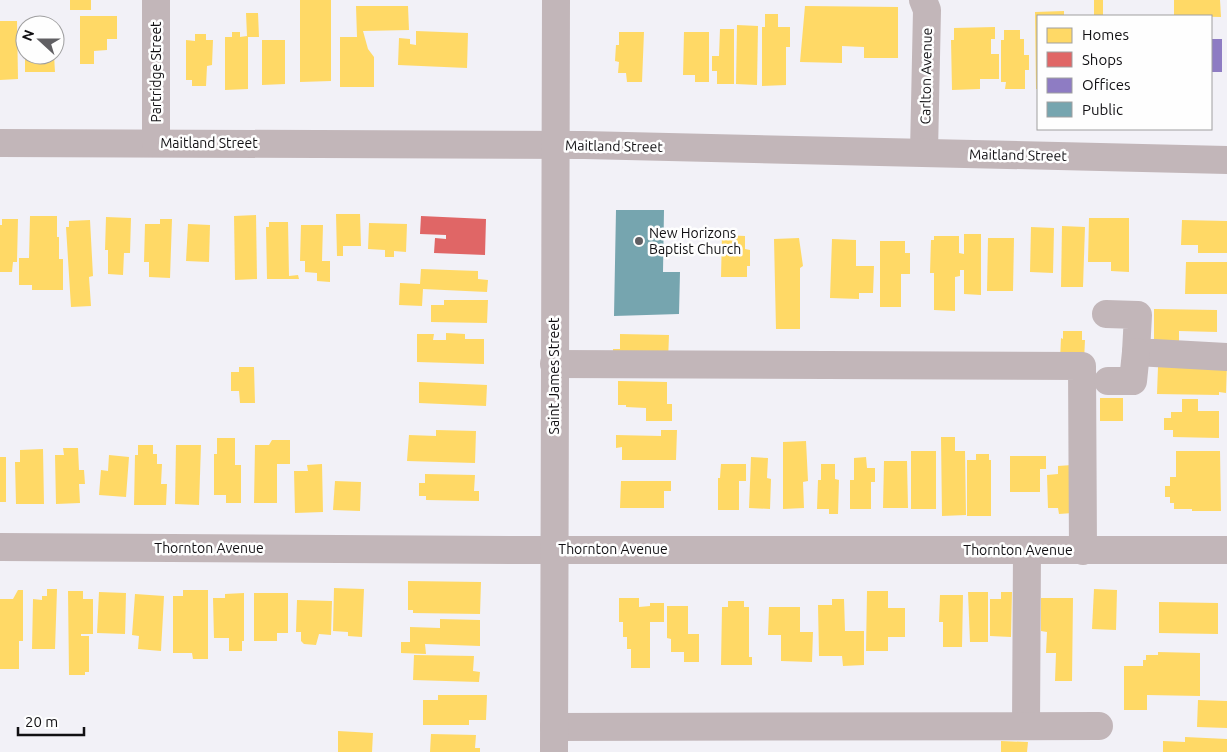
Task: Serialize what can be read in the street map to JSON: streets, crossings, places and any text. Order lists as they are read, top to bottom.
{
  "streets": {
    "street": [
      "Partridge Street",
      "Carlton Avenue",
      "Maitland Street",
      "Saint James Street",
      "Thornton Avenue"
    ]
  },
  "crossings": [
    ["Partridge Street", "Maitland Street"],
    ["Carlton Avenue", "Maitland Street"],
    ["Maitland Street", "Saint James Street"],
    ["Saint James Street", "Thornton Avenue"]
  ],
  "places": ["New Horizons Baptist Church"],
  "legend": [
    "Homes",
    "Shops",
    "Offices",
    "Public"
  ],
  "scale_bar": "20 m",
  "north": "left"
}
